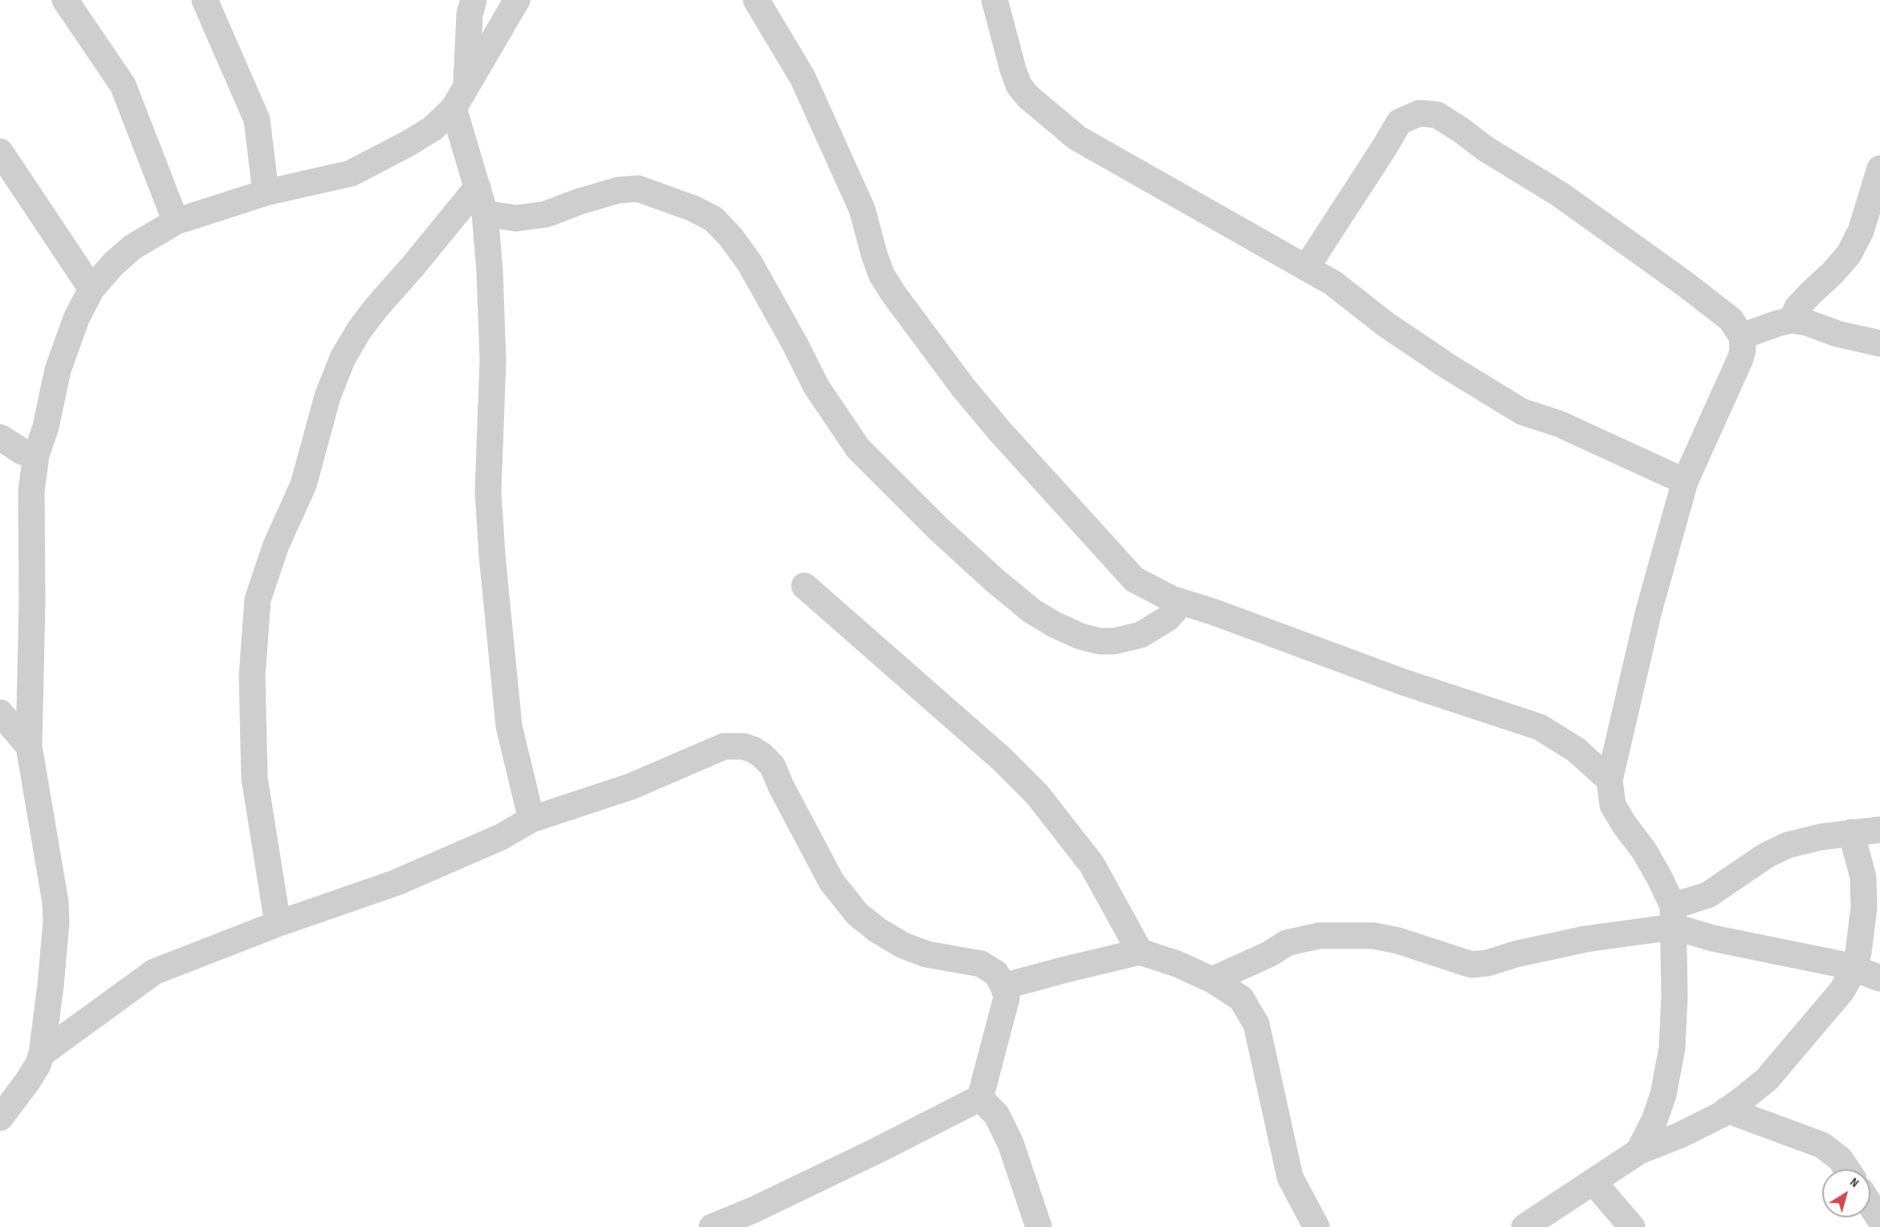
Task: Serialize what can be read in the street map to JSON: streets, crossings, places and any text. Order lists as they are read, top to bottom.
{
  "north": "top right"
}
